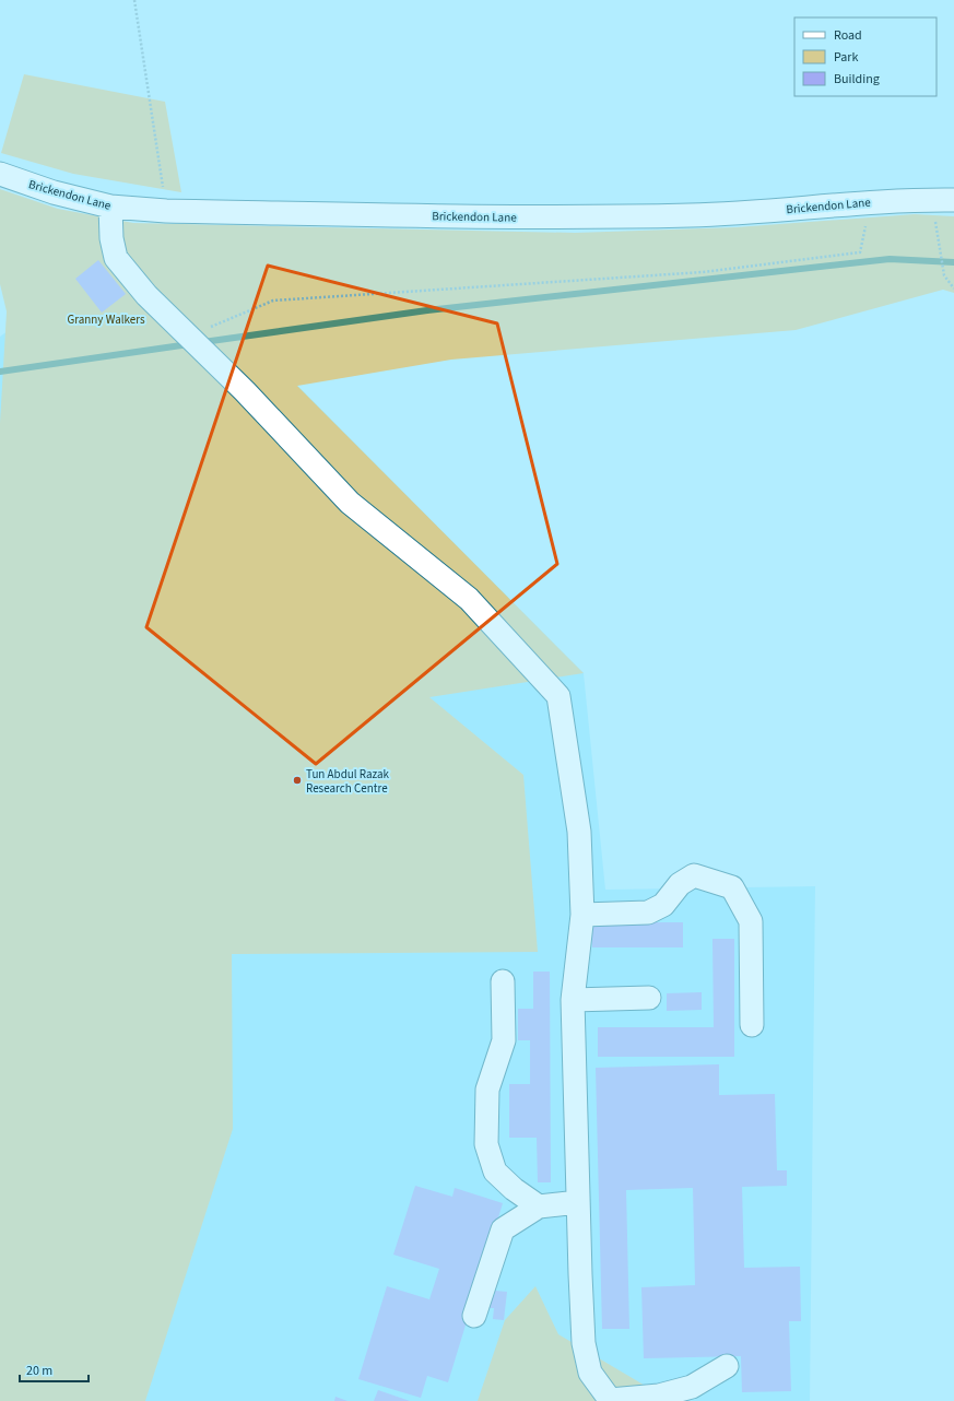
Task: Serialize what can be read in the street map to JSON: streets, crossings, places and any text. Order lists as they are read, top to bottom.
{
  "streets": {
    "street": ["Brickendon Lane"]
  },
  "parks": ["Granny Walkers"],
  "places": ["Tun Abdul Razak Research Centre"],
  "legend": ["Road", "Park", "Building"],
  "scale_bar": "20 m"
}
